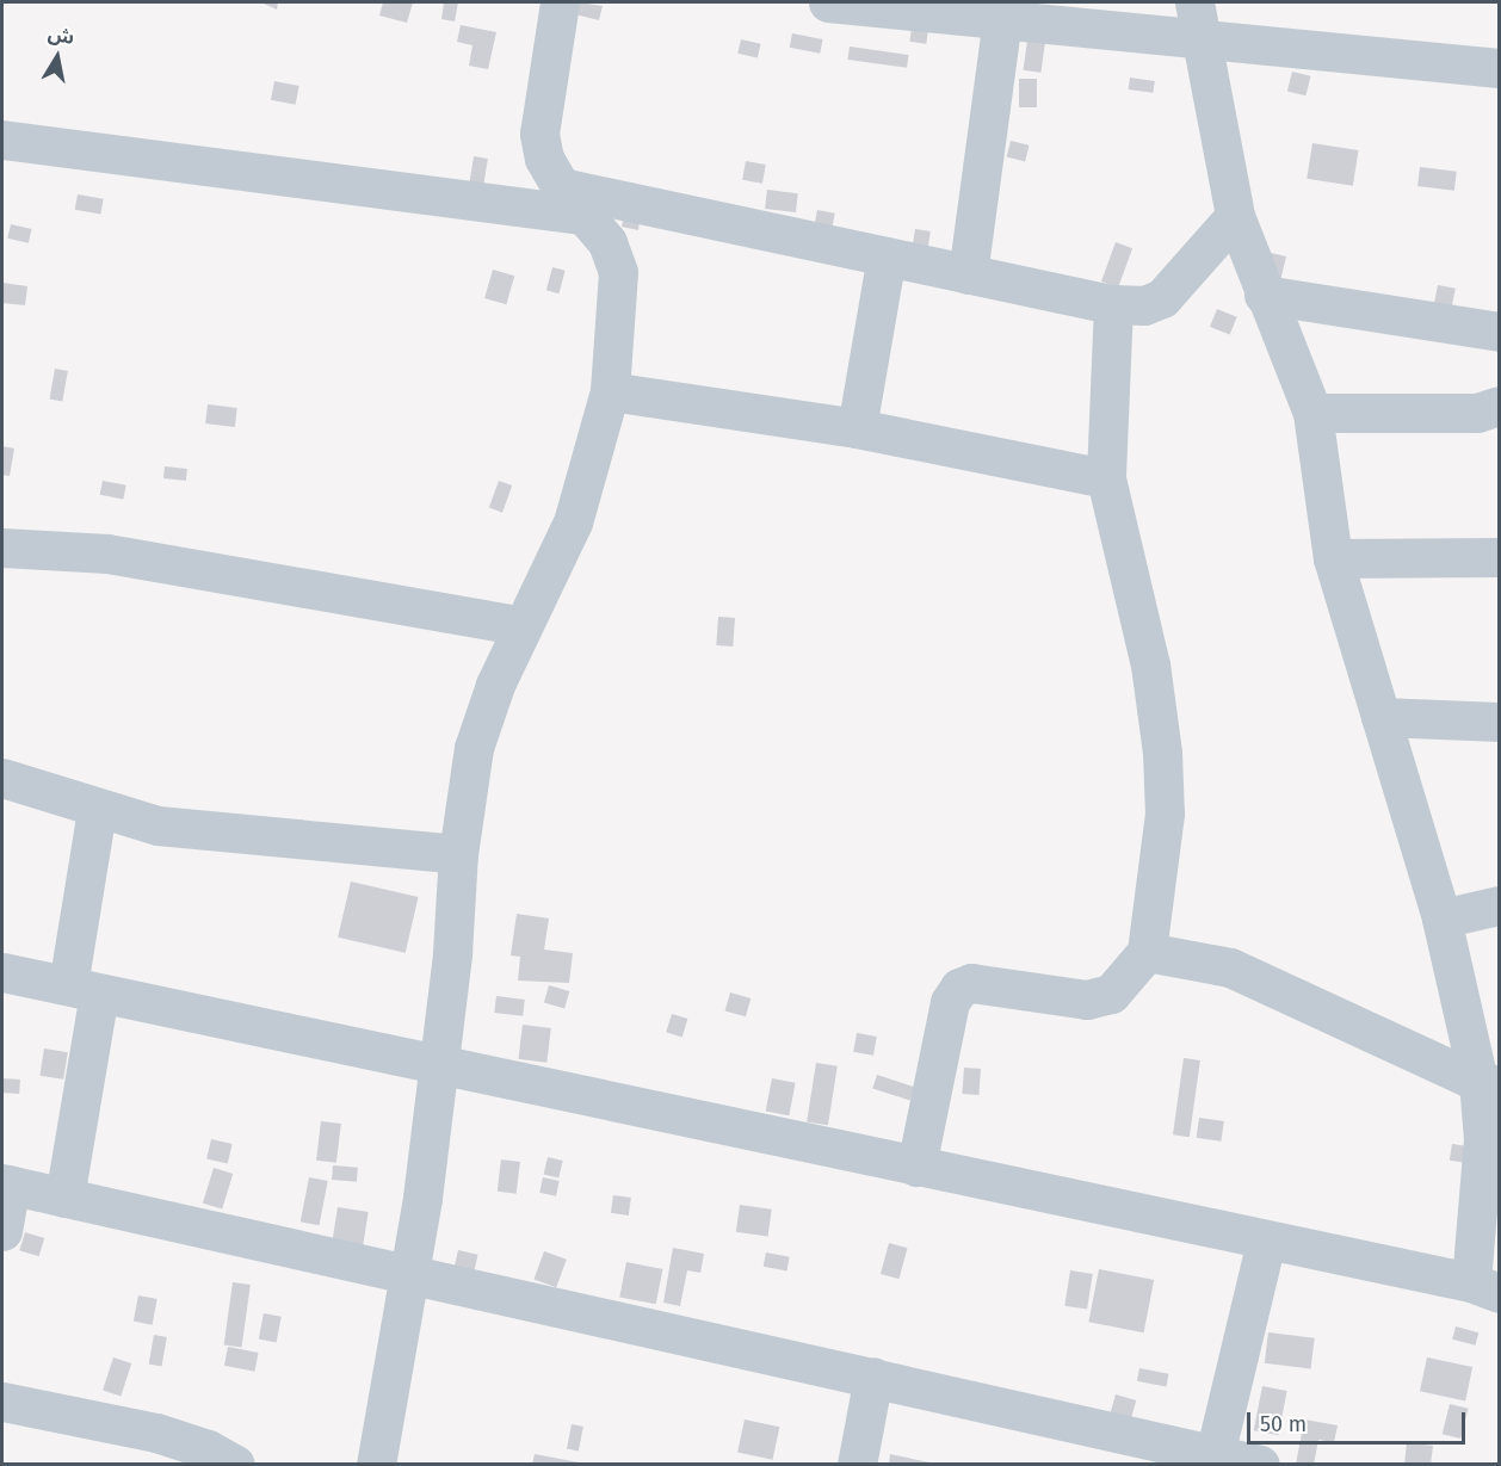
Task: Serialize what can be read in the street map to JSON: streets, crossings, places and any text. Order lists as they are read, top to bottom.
{
  "scale_bar": "50 m",
  "north": "top"
}
